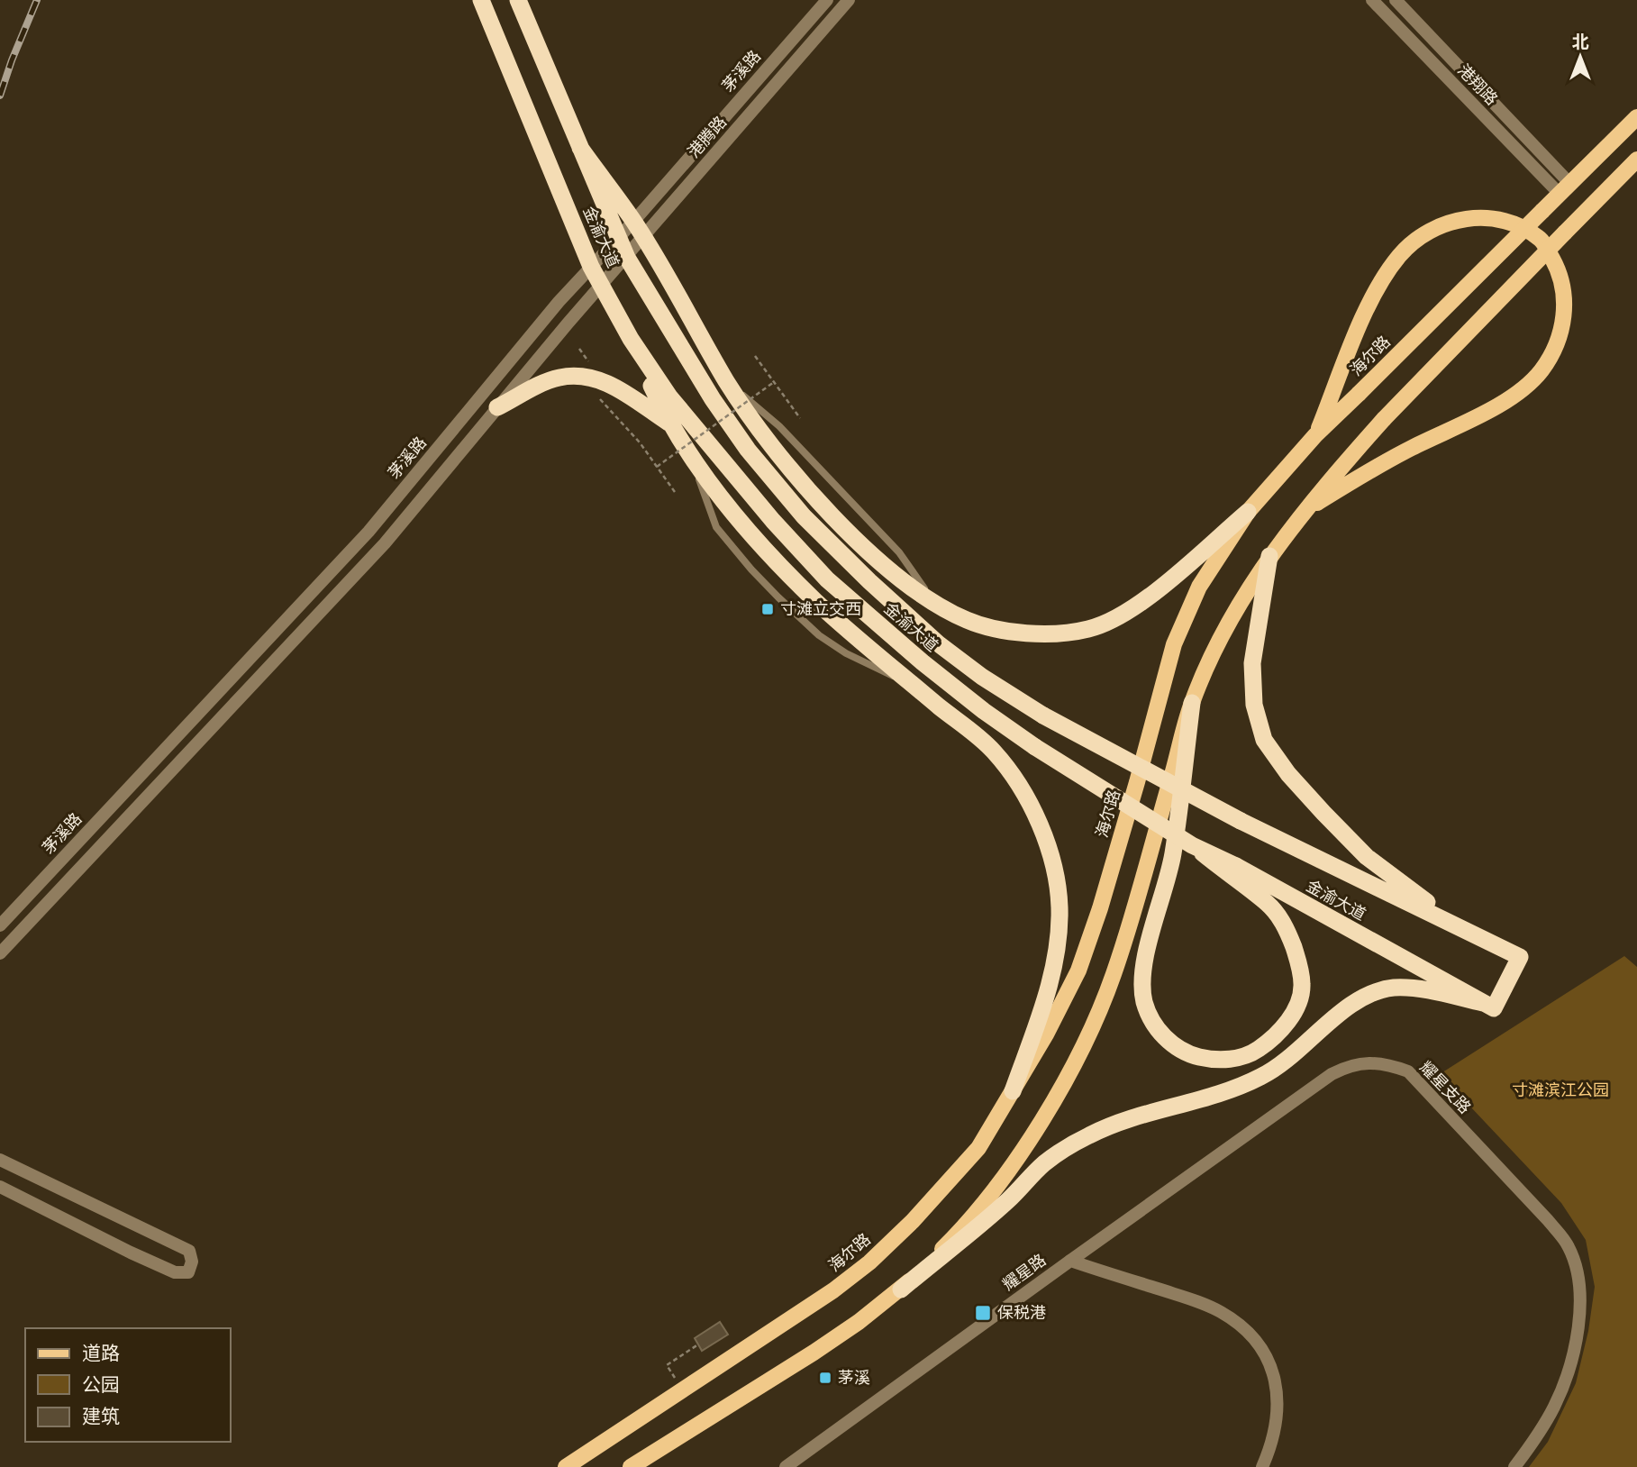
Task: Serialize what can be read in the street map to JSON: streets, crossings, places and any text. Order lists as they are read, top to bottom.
{
  "streets": {
    "highway": ["金渝大道"],
    "main road": ["海尔路"],
    "street": [
      "茅溪路",
      "港翔路",
      "港腾路",
      "耀星支路",
      "耀星路"
    ]
  },
  "crossings": [
    ["茅溪路", "金渝大道"],
    ["港翔路", "海尔路"],
    ["耀星支路", "耀星路"]
  ],
  "parks": ["寸滩滨江公园"],
  "places": {
    "transit": ["寸滩立交西", "保税港", "茅溪"]
  },
  "legend": ["道路", "公园", "建筑"],
  "north": "top"
}
